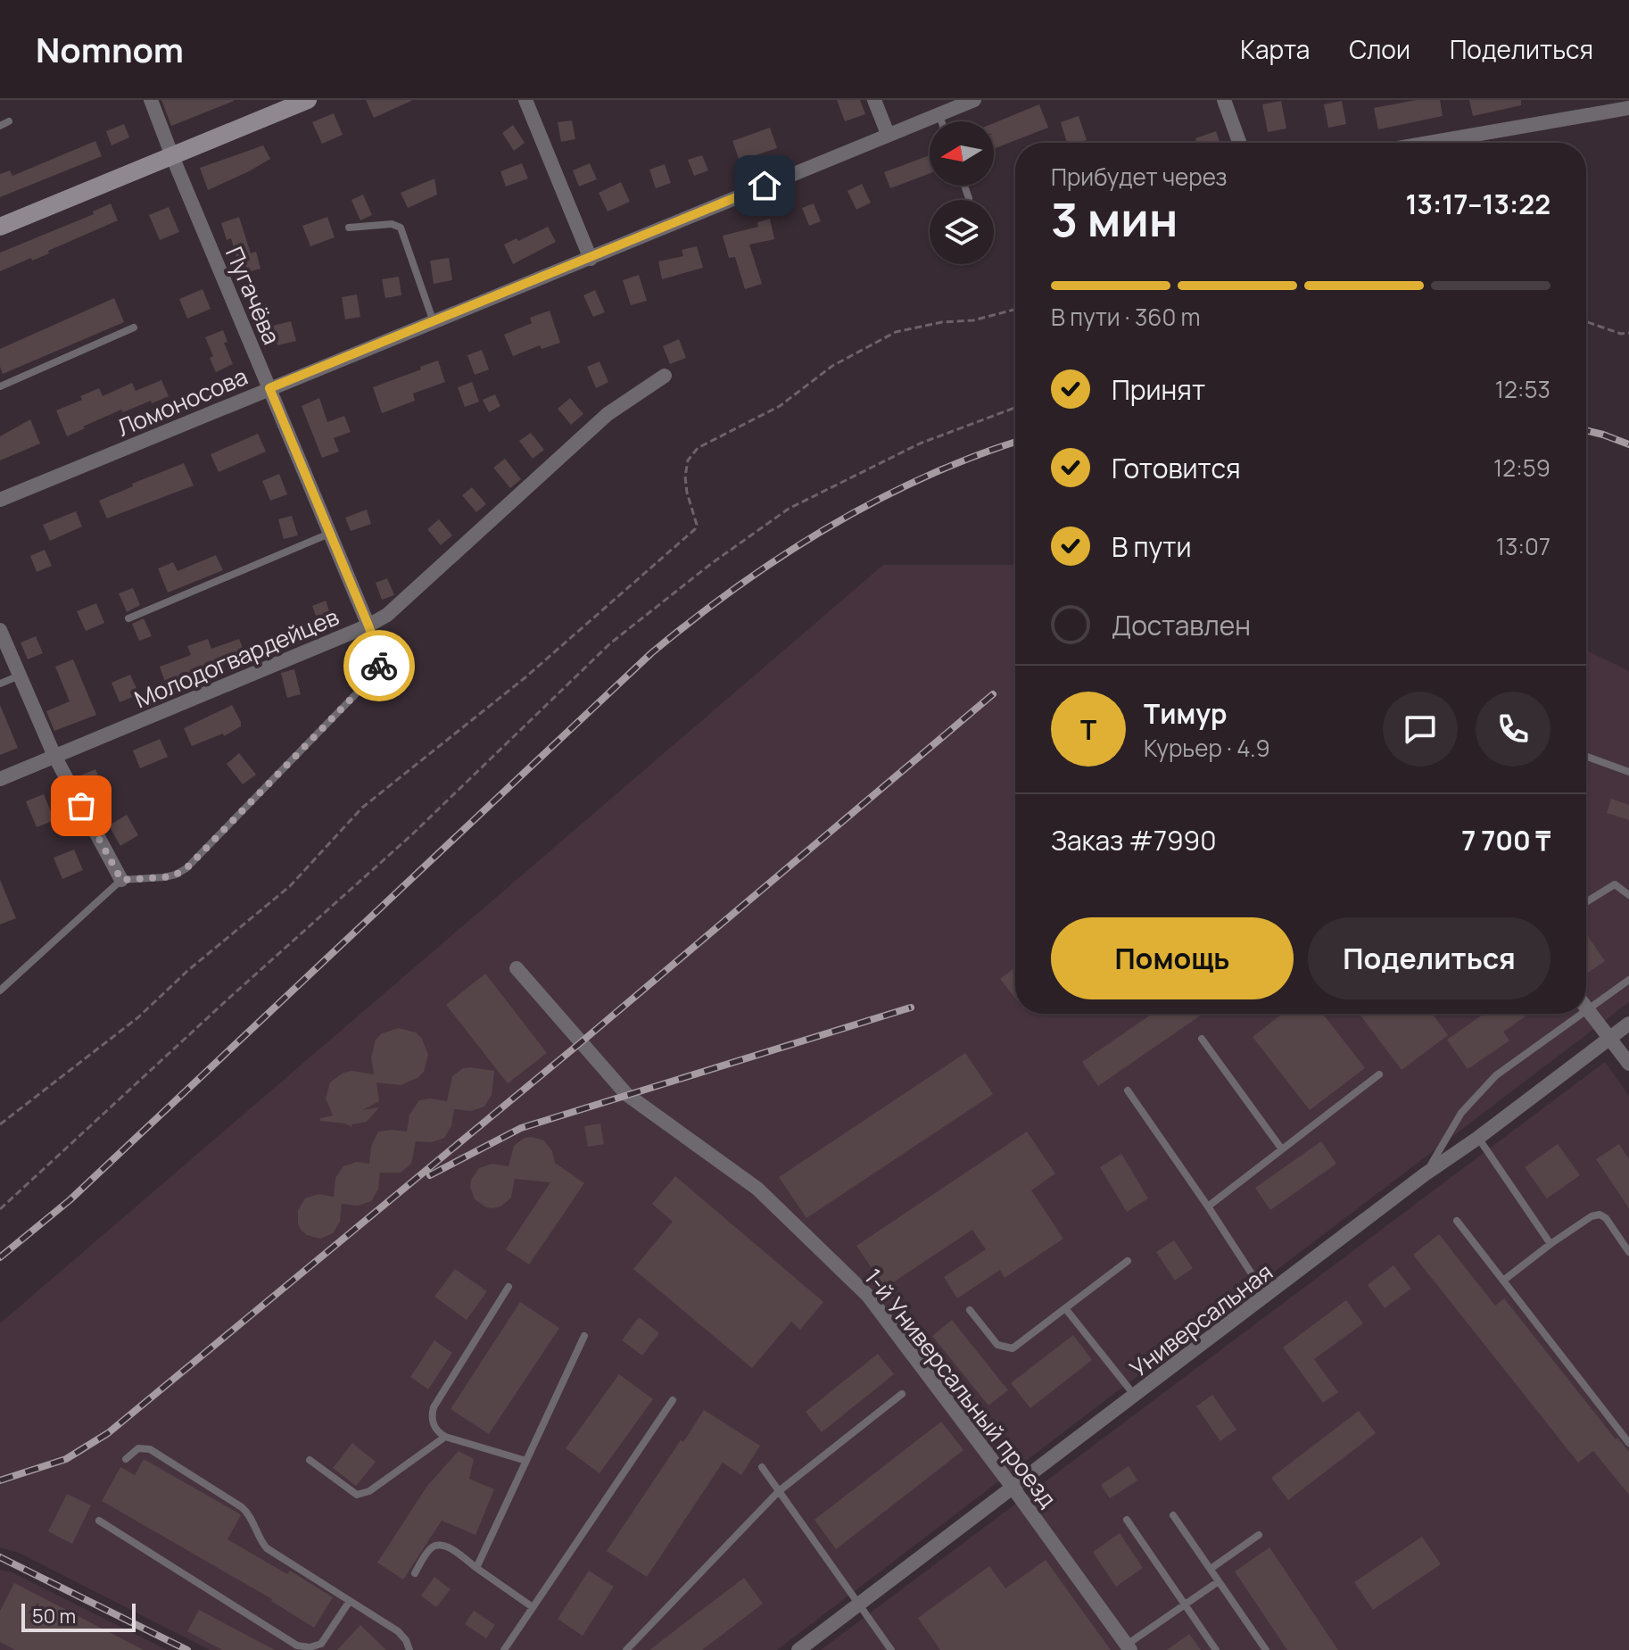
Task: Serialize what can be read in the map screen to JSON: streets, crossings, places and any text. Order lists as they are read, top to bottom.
{
  "streets": {
    "street": [
      "Пугачёва",
      "Ломоносова",
      "Молодогвардейцев",
      "Универсальная",
      "1-й Универсальный проезд"
    ]
  },
  "crossings": [
    ["Пугачёва", "Ломоносова"],
    ["Пугачёва", "Молодогвардейцев"],
    ["Универсальная", "1-й Универсальный проезд"]
  ],
  "scale_bar": "50 m",
  "north": "left",
  "page": {
    "header": "Nomnom",
    "nav": ["Карта", "Слои", "Поделиться"],
    "heading": ["3 мин", "Прибудет через", "13:17–13:22"],
    "panel": [
      "Тимур",
      "Курьер · 4.9",
      "Заказ #7990",
      "7 700 ₸"
    ],
    "bar": "В пути · 360 m",
    "list": [
      ["Принят", "12:53"],
      ["Готовится", "12:59"],
      ["В пути", "13:07"],
      "Доставлен"
    ],
    "round": "Т",
    "buttons": ["Помощь", "Поделиться"],
    "scale": "50 m"
  }
}
